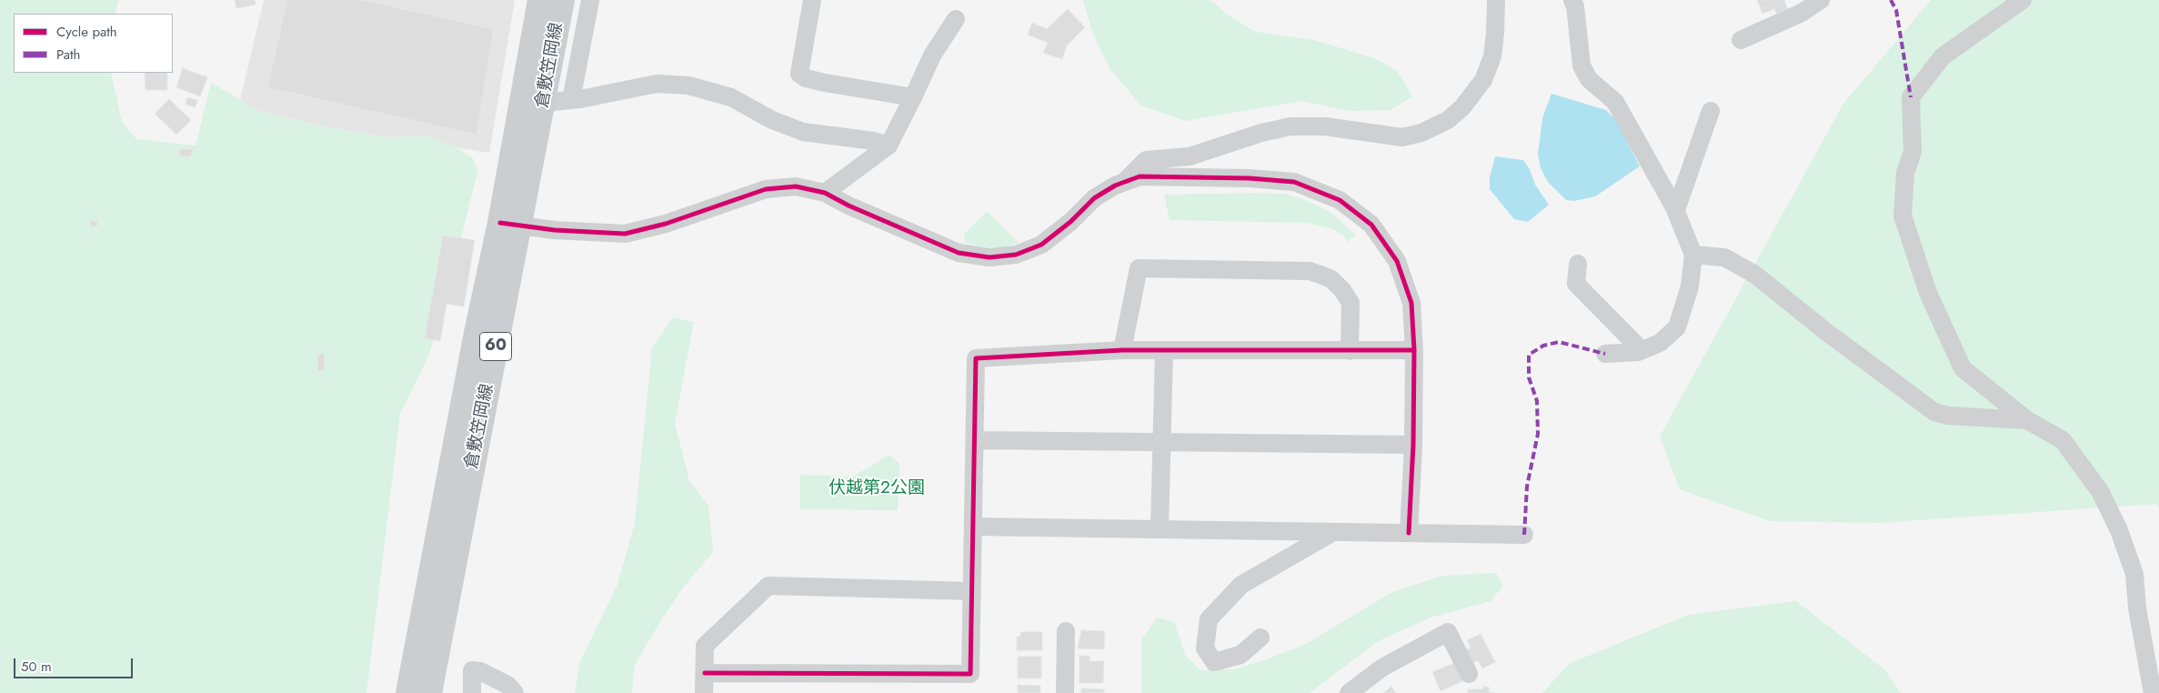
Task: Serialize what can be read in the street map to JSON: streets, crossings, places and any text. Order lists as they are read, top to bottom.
{
  "streets": {
    "main road": ["倉敷笠岡線", "60"]
  },
  "parks": ["伏越第2公園"],
  "legend": ["Cycle path", "Path"],
  "scale_bar": "50 m"
}
